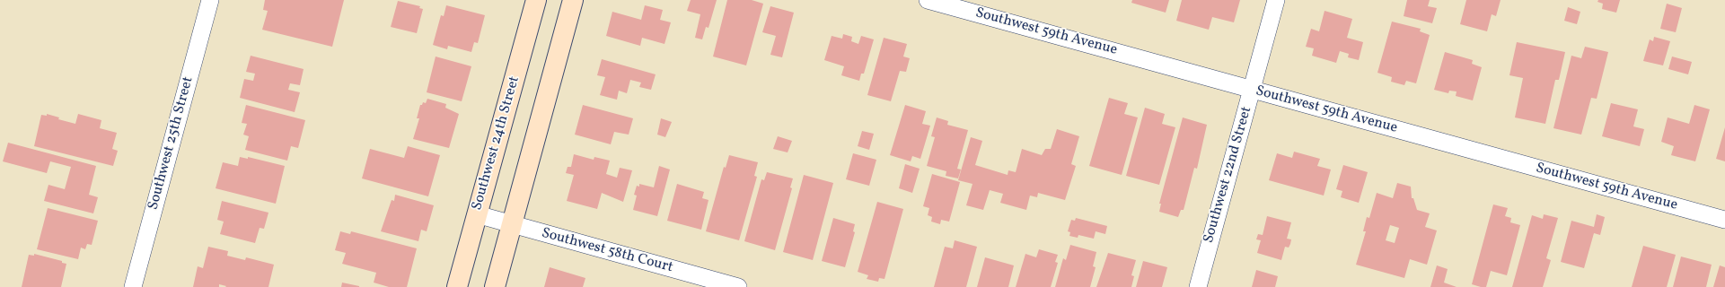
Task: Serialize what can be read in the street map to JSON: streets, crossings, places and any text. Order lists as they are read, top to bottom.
{
  "streets": {
    "main road": ["Southwest 24th Street"],
    "street": [
      "Southwest 59th Avenue",
      "Southwest 25th Street",
      "Southwest 22nd Street",
      "Southwest 58th Court"
    ]
  },
  "crossings": [
    ["Southwest 59th Avenue", "Southwest 22nd Street"],
    ["Southwest 24th Street", "Southwest 58th Court"]
  ]
}
